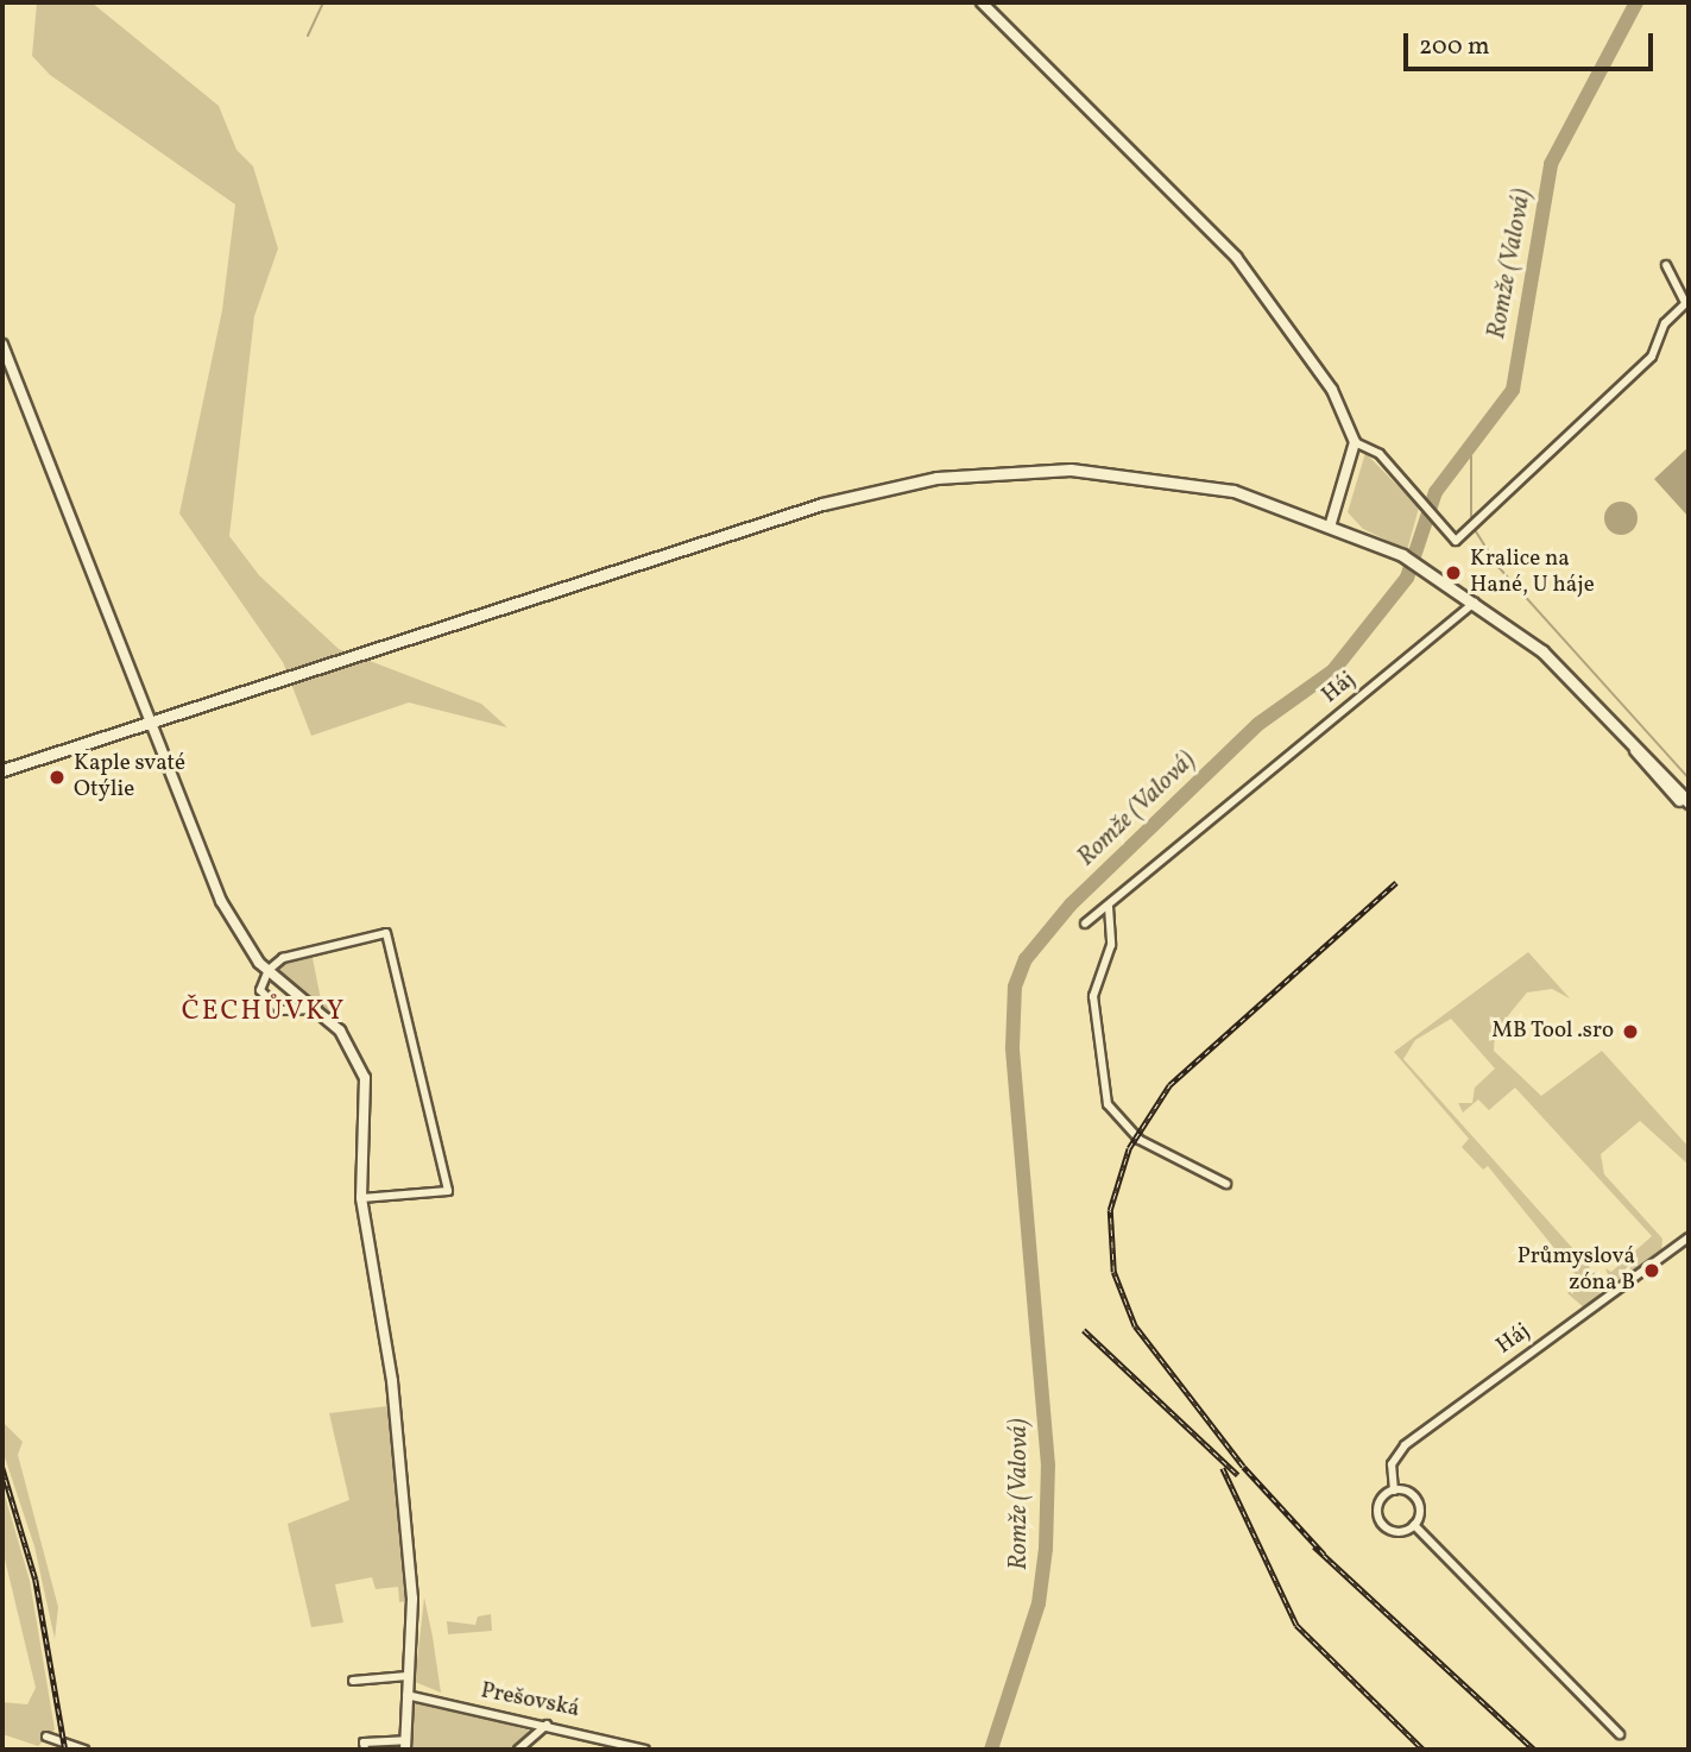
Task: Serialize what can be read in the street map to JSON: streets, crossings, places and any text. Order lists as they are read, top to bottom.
{
  "streets": {
    "street": ["Háj", "Prešovská"]
  },
  "districts": ["ČECHŮVKY"],
  "water": ["Romže (Valová)"],
  "places": [
    "Kralice na Hané, U háje",
    "Kaple svaté Otýlie",
    "MB Tool .sro",
    "Průmyslová zóna B"
  ],
  "scale_bar": "200 m"
}
